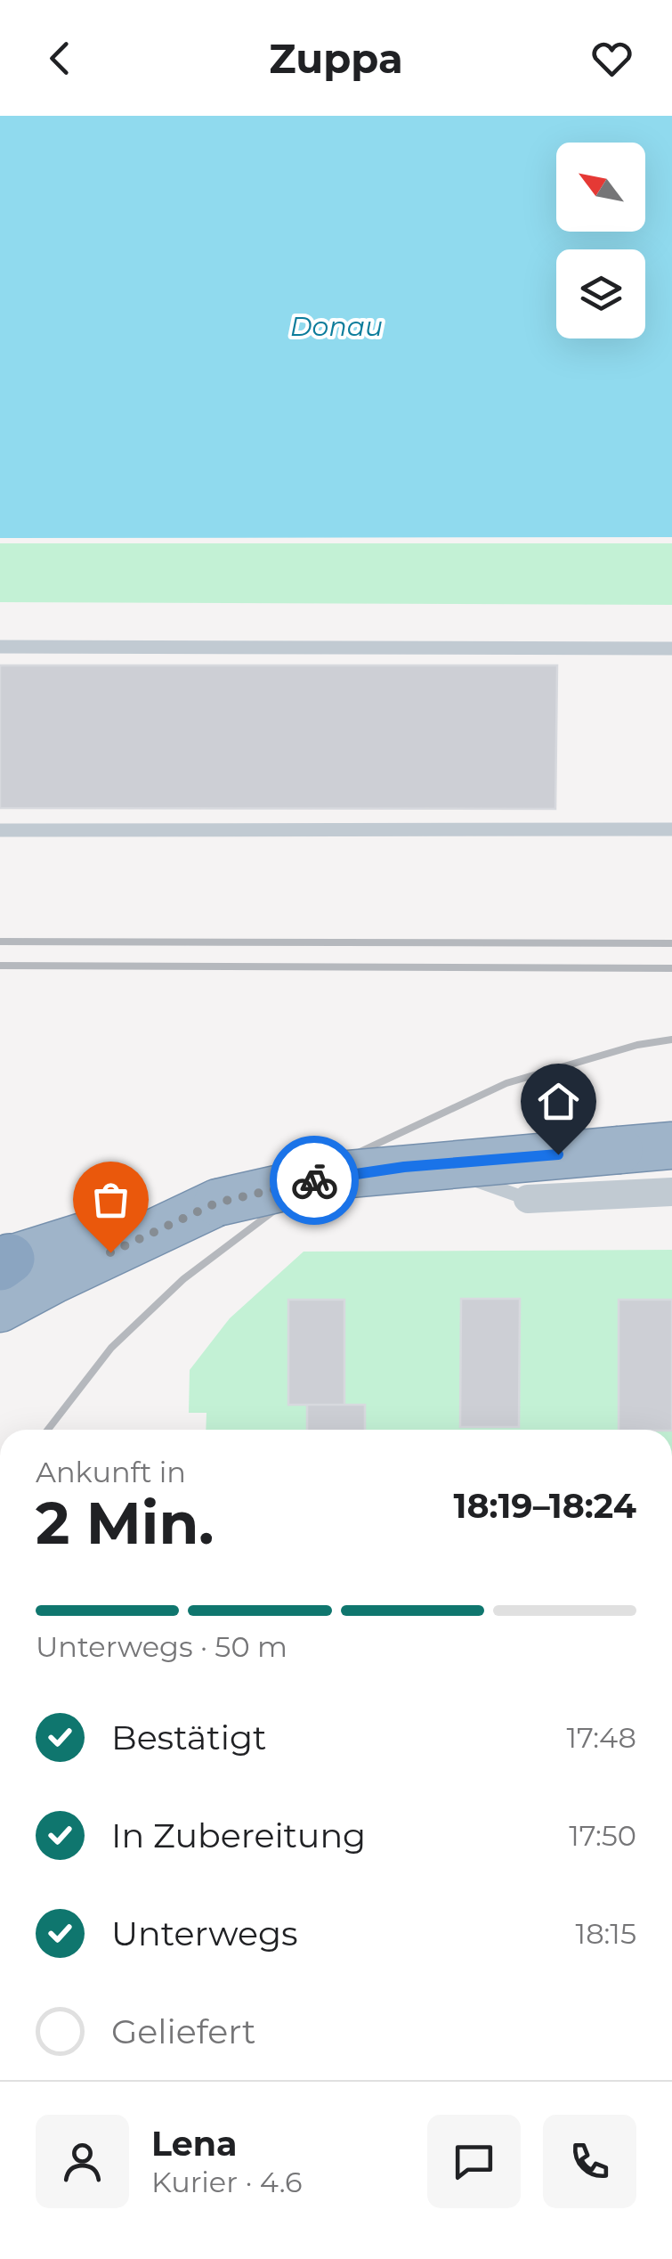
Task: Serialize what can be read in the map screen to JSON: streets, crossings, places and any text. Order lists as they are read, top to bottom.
{
  "water": ["Donau"],
  "north": "top left",
  "page": {
    "header": "Zuppa",
    "heading": ["2 Min.", "Ankunft in", "18:19–18:24"],
    "panel": ["Lena", "Kurier · 4.6"],
    "bar": "Unterwegs · 50 m",
    "list": [
      ["Bestätigt", "17:48"],
      ["In Zubereitung", "17:50"],
      ["Unterwegs", "18:15"],
      "Geliefert"
    ]
  }
}
